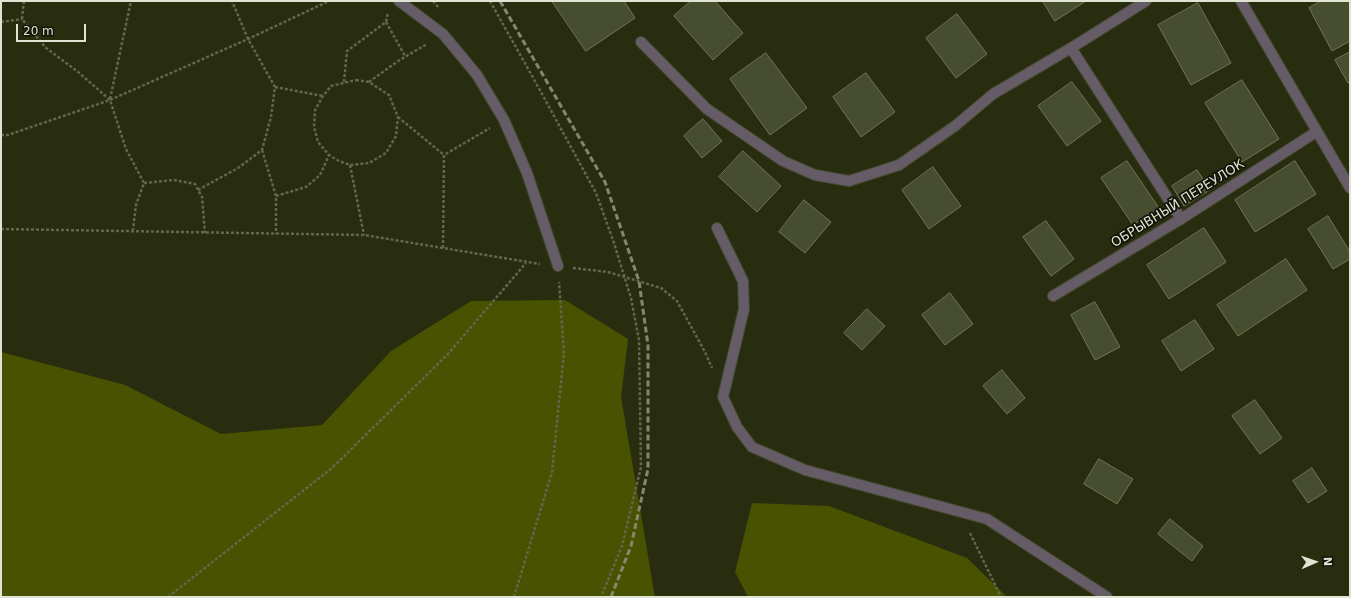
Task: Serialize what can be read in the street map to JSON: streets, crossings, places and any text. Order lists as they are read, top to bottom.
{
  "streets": {
    "street": ["ОБРЫВНЫЙ ПЕРЕУЛОК"]
  },
  "scale_bar": "20 m",
  "north": "right"
}
